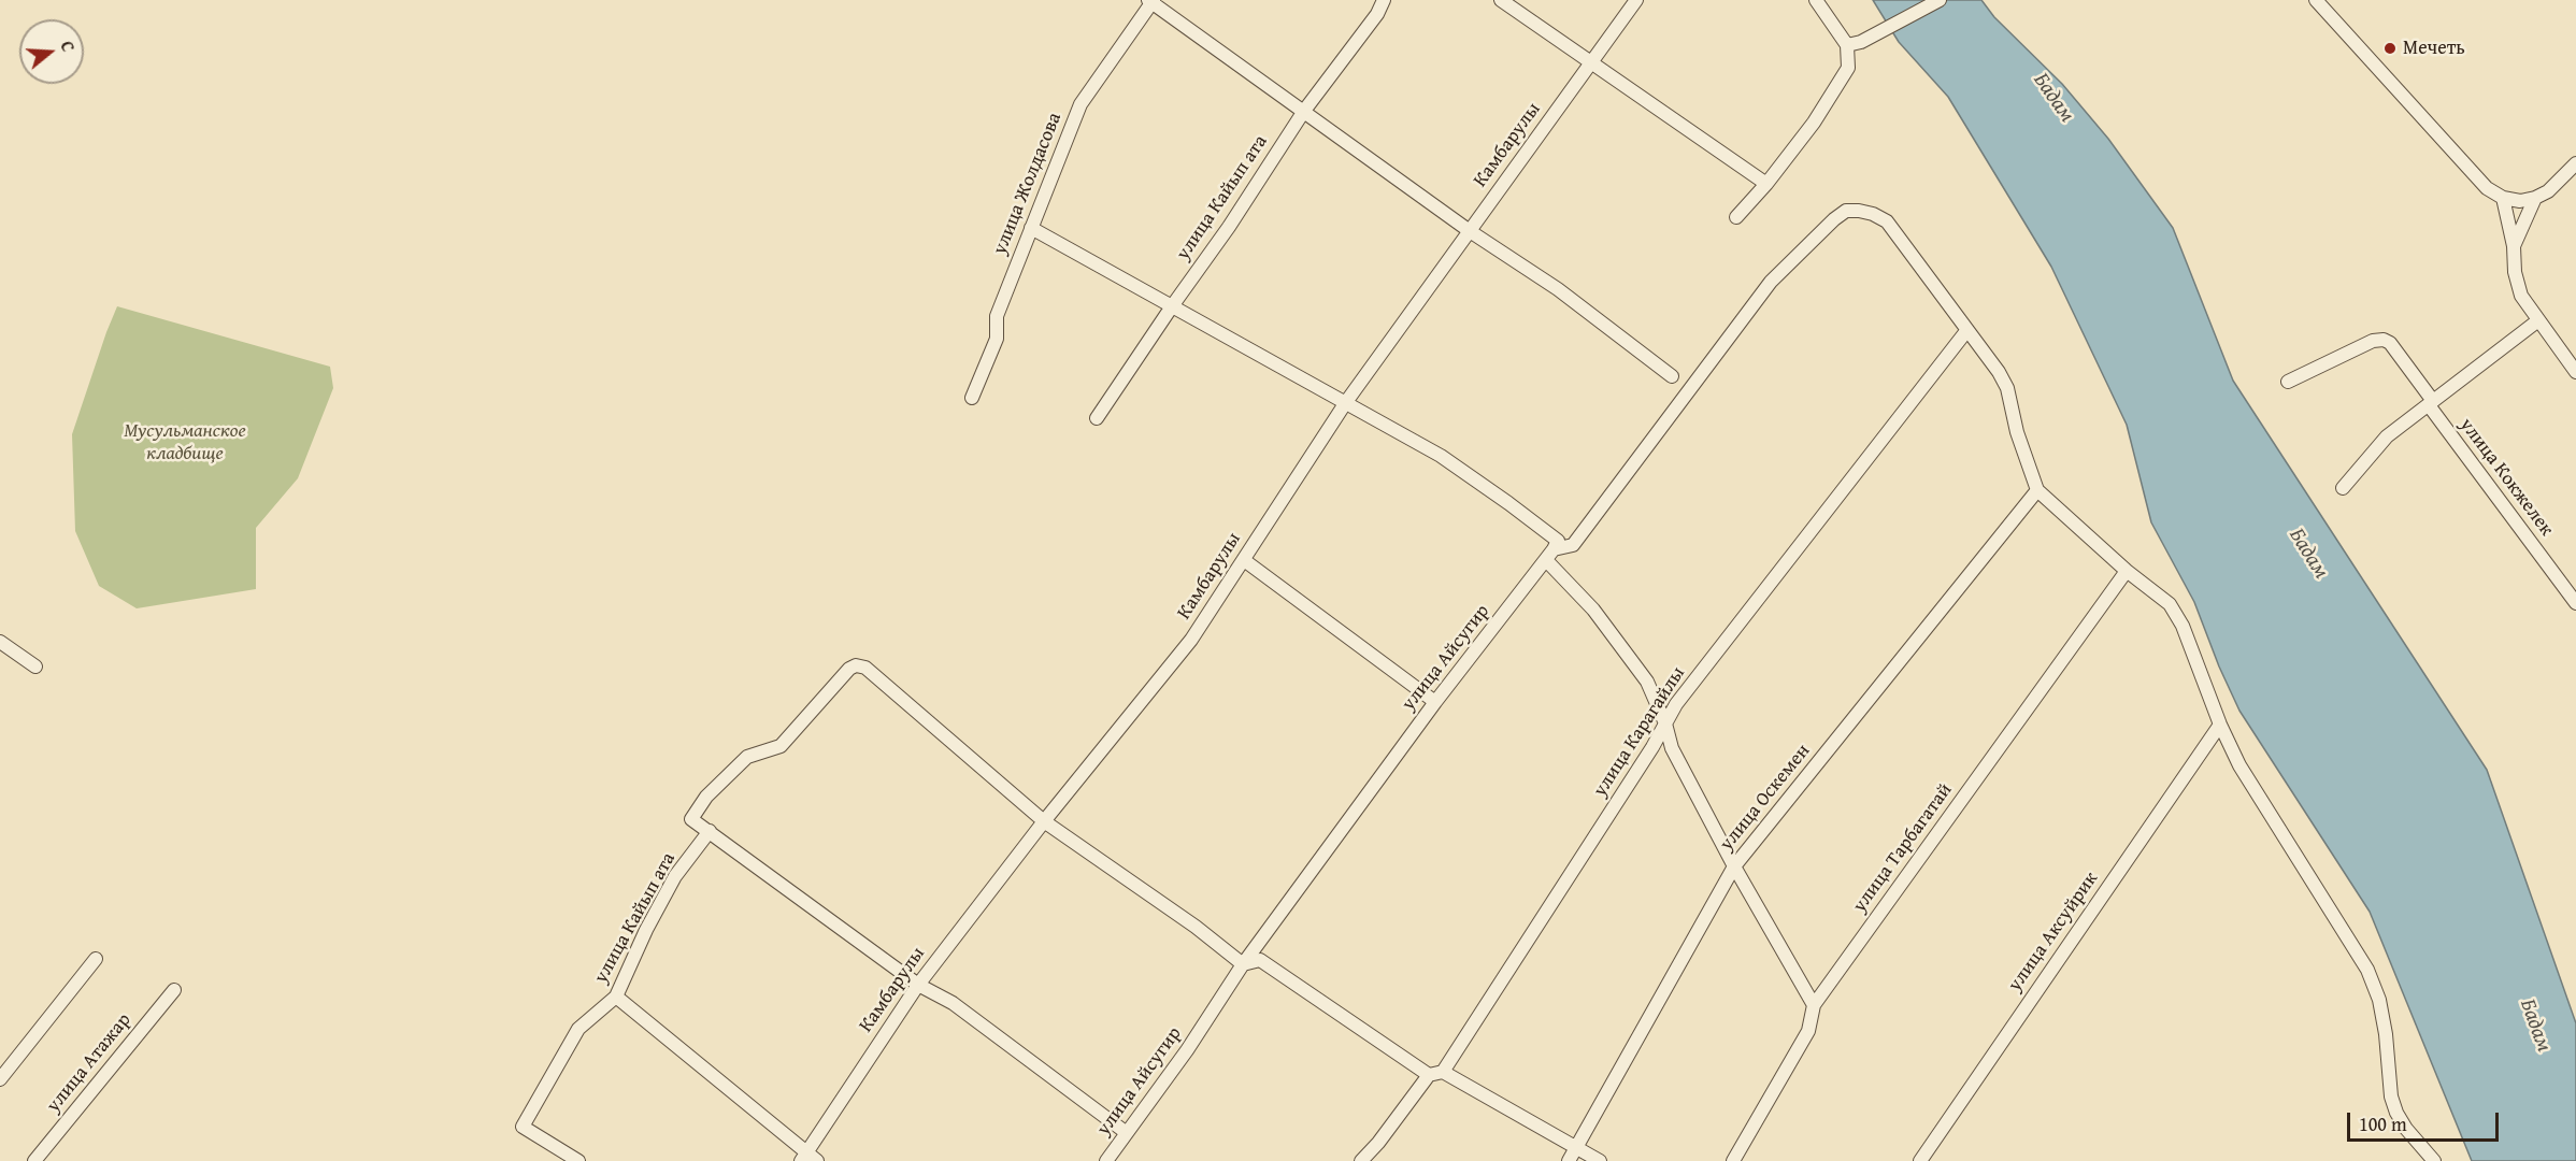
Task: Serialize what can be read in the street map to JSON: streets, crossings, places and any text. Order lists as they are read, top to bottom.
{
  "streets": {
    "street": [
      "Камбарулы",
      "улица Жолдасова",
      "улица Кайып ата",
      "улица Кокжелек",
      "улица Айсугир",
      "улица Карагайлы",
      "улица Оскемен",
      "улица Тарбагатай",
      "улица Аксуйрик",
      "улица Атажар"
    ]
  },
  "crossings": [
    ["улица Айсугир", "улица Карагайлы"]
  ],
  "water": ["Бадам"],
  "parks": ["Мусульманское кладбище"],
  "places": ["Мечеть"],
  "scale_bar": "100 m",
  "north": "right"
}
